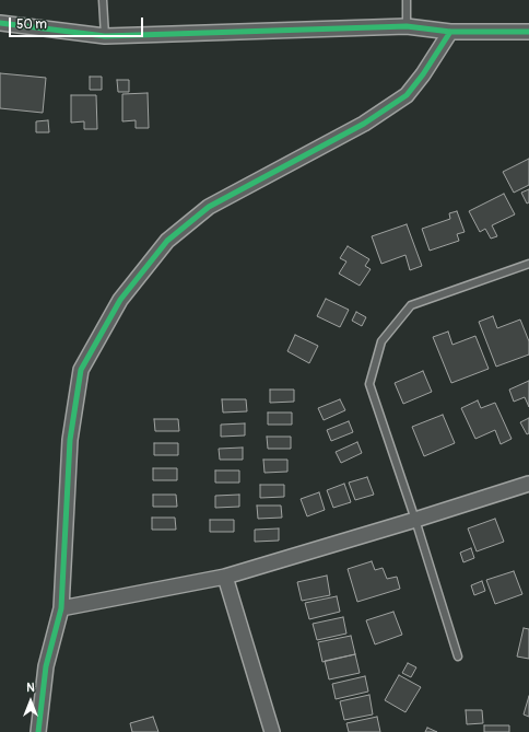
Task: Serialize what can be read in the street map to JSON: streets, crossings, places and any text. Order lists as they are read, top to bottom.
{
  "scale_bar": "50 m",
  "north": "top"
}
